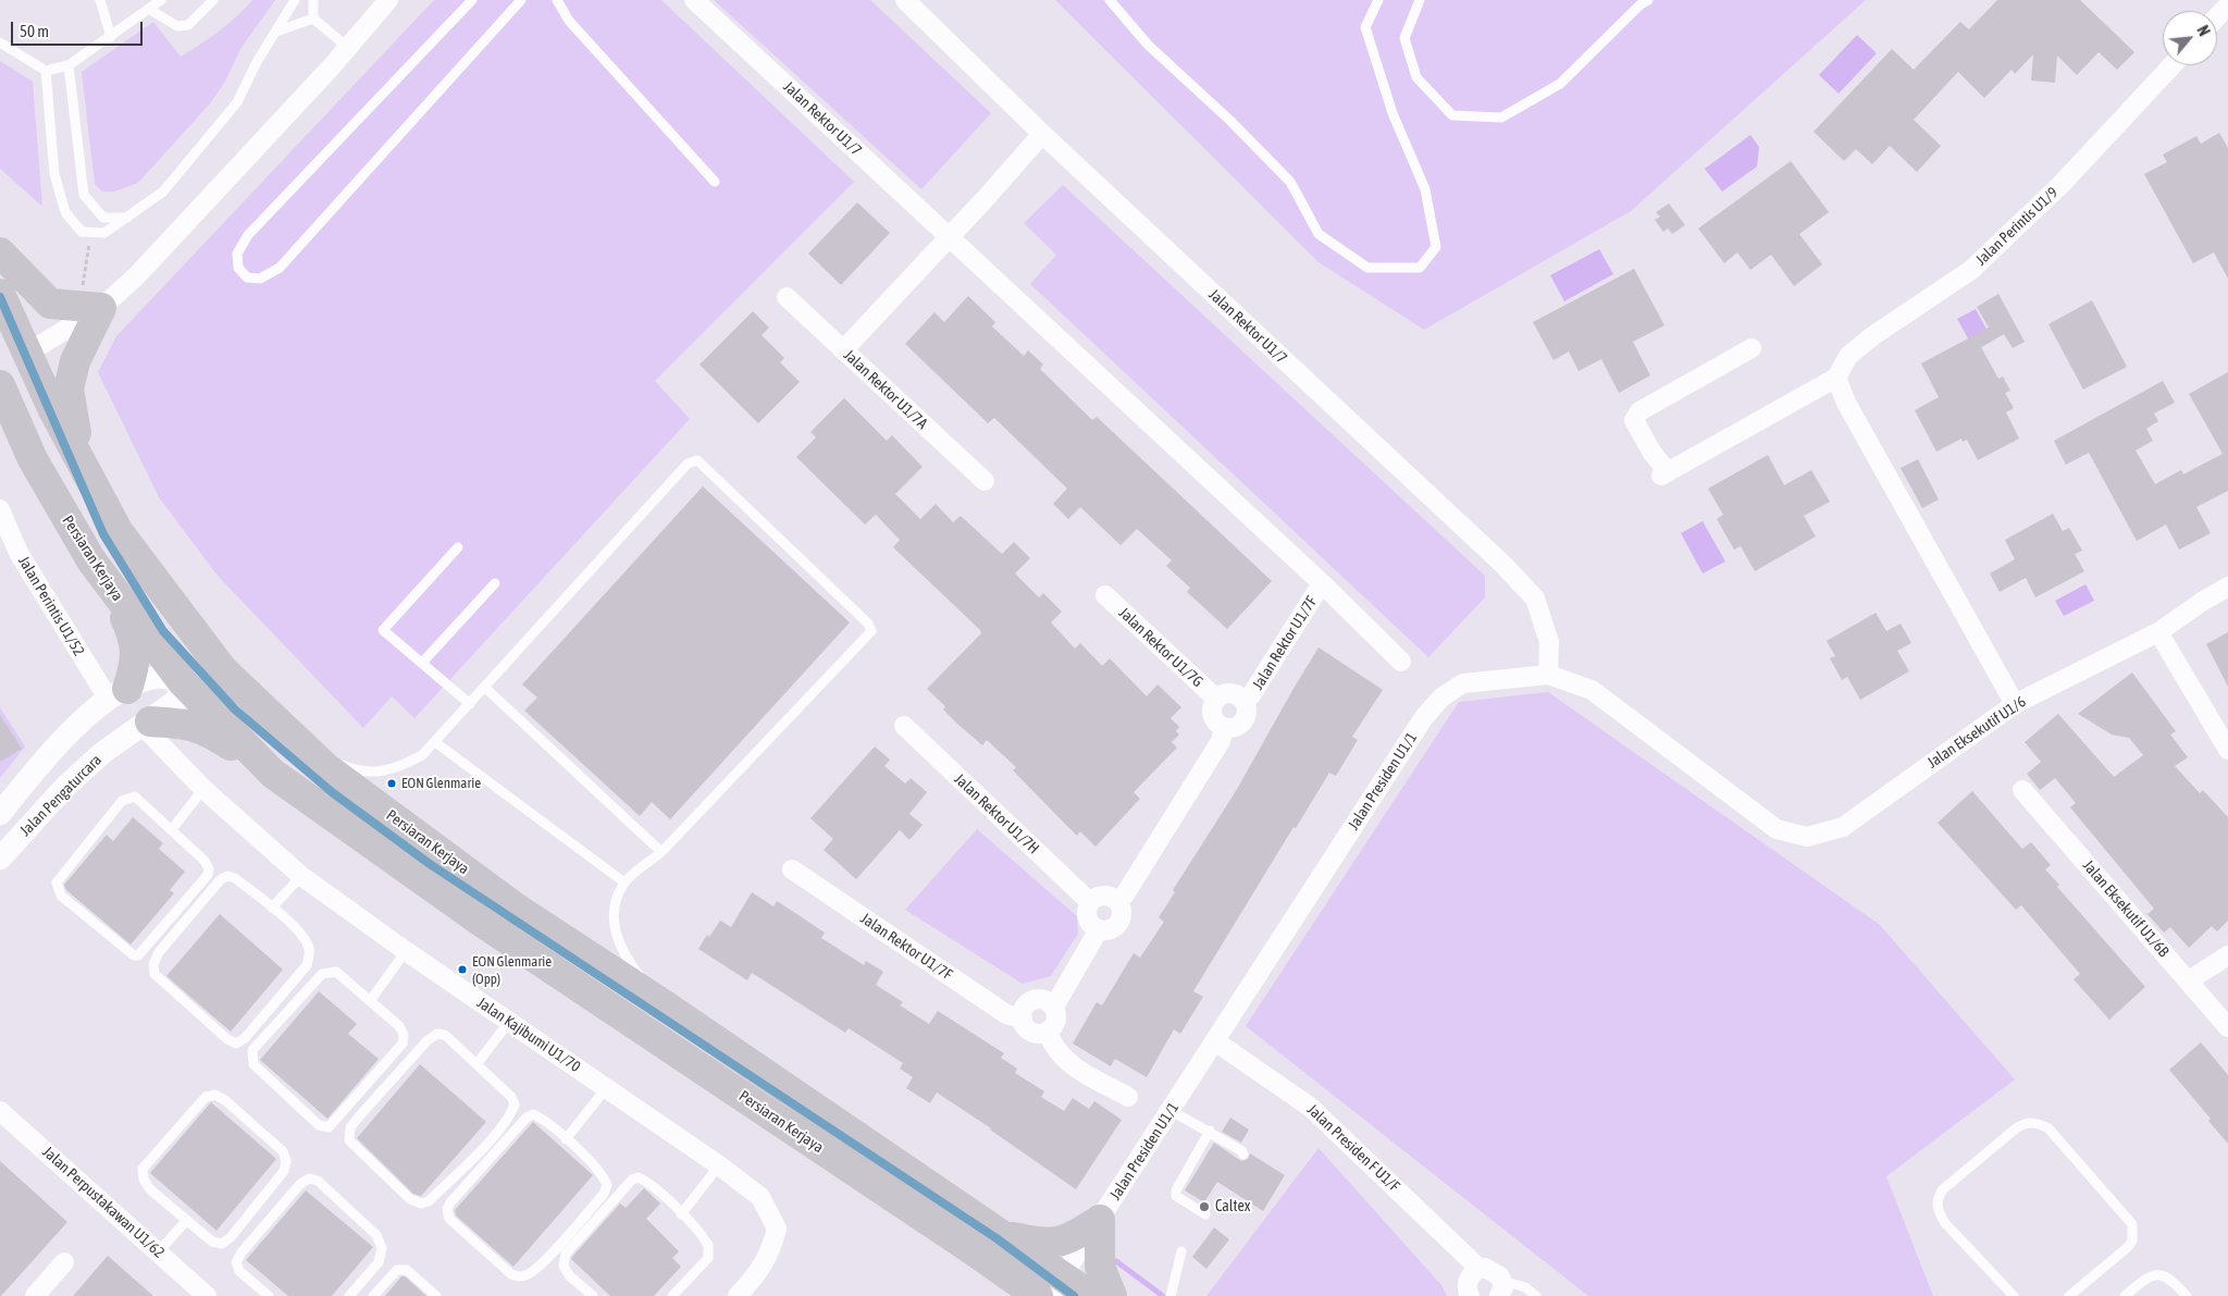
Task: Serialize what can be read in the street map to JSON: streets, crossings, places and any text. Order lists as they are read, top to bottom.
{
  "streets": {
    "main road": ["Persiaran Kerjaya"],
    "street": [
      "Jalan Rektor U1/7",
      "Jalan Perintis U1/9",
      "Jalan Rektor U1/7A",
      "Jalan Perintis U1/52",
      "Jalan Rektor U1/7F",
      "Jalan Rektor U1/7G",
      "Jalan Eksekutif U1/6",
      "Jalan Presiden U1/1",
      "Jalan Pengaturcara",
      "Jalan Rektor U1/7H",
      "Jalan Eksekutif U1/6B",
      "Jalan Kajibumi U1/70",
      "Jalan Presiden F U1/F",
      "Jalan Perpustakawan U1/62"
    ]
  },
  "crossings": [
    ["Jalan Rektor U1/7", "Jalan Rektor U1/7F"],
    ["Jalan Rektor U1/7", "Jalan Presiden U1/1"],
    ["Persiaran Kerjaya", "Jalan Presiden U1/1"],
    ["Persiaran Kerjaya", "Jalan Pengaturcara"],
    ["Jalan Rektor U1/7F", "Jalan Rektor U1/7G"],
    ["Jalan Eksekutif U1/6", "Jalan Presiden U1/1"],
    ["Jalan Presiden U1/1", "Jalan Presiden F U1/F"],
    ["Jalan Pengaturcara", "Jalan Kajibumi U1/70"]
  ],
  "places": ["EON Glenmarie", "EON Glenmarie (Opp)", "Caltex"],
  "scale_bar": "50 m",
  "north": "top right"
}
